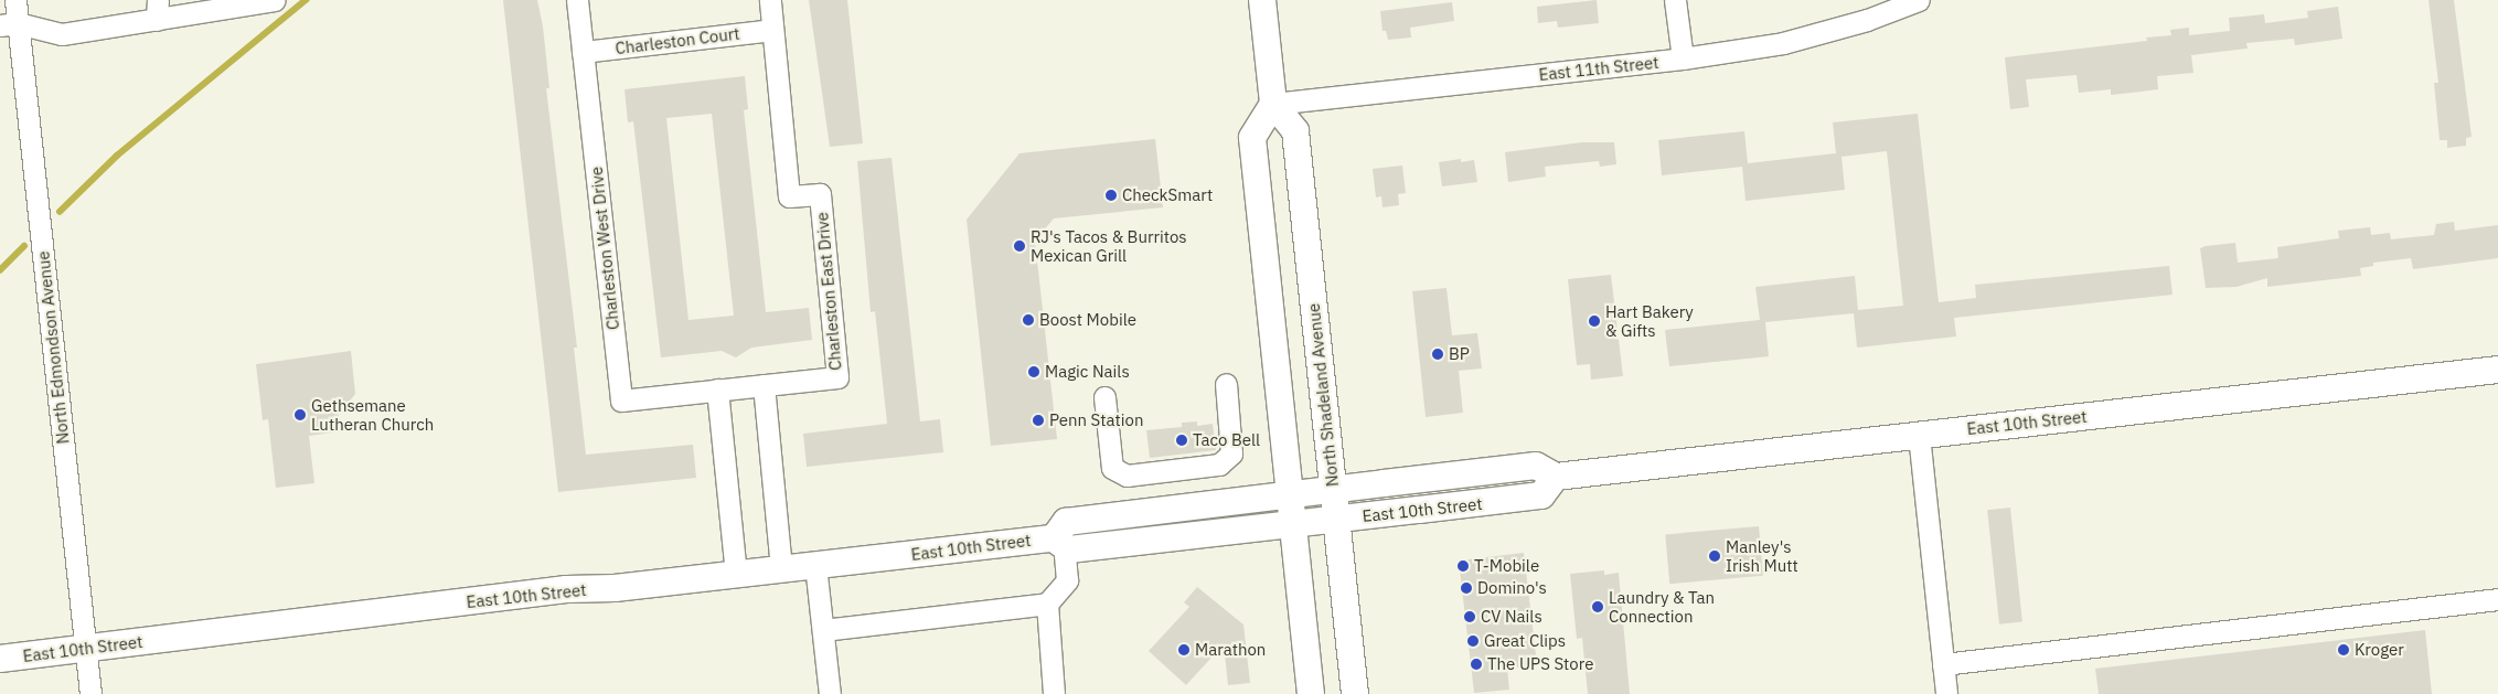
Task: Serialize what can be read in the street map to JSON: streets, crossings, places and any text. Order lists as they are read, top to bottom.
{
  "streets": {
    "main road": ["North Shadeland Avenue", "East 10th Street"],
    "street": [
      "Charleston Court",
      "East 11th Street",
      "Charleston West Drive",
      "Charleston East Drive",
      "North Edmondson Avenue"
    ]
  },
  "crossings": [
    ["Charleston Court", "Charleston West Drive"],
    ["Charleston Court", "Charleston East Drive"],
    ["East 11th Street", "North Shadeland Avenue"],
    ["Charleston West Drive", "Charleston East Drive"],
    ["North Edmondson Avenue", "East 10th Street"],
    ["North Shadeland Avenue", "East 10th Street"]
  ],
  "places": [
    "CheckSmart",
    "RJ's Tacos & Burritos Mexican Grill",
    "Boost Mobile",
    "Hart Bakery & Gifts",
    "BP",
    "Magic Nails",
    "Gethsemane Lutheran Church",
    "Penn Station",
    "Taco Bell",
    "Manley's Irish Mutt",
    "T-Mobile",
    "Domino's",
    "Laundry & Tan Connection",
    "CV Nails",
    "Great Clips",
    "Marathon",
    "Kroger",
    "The UPS Store"
  ]
}
